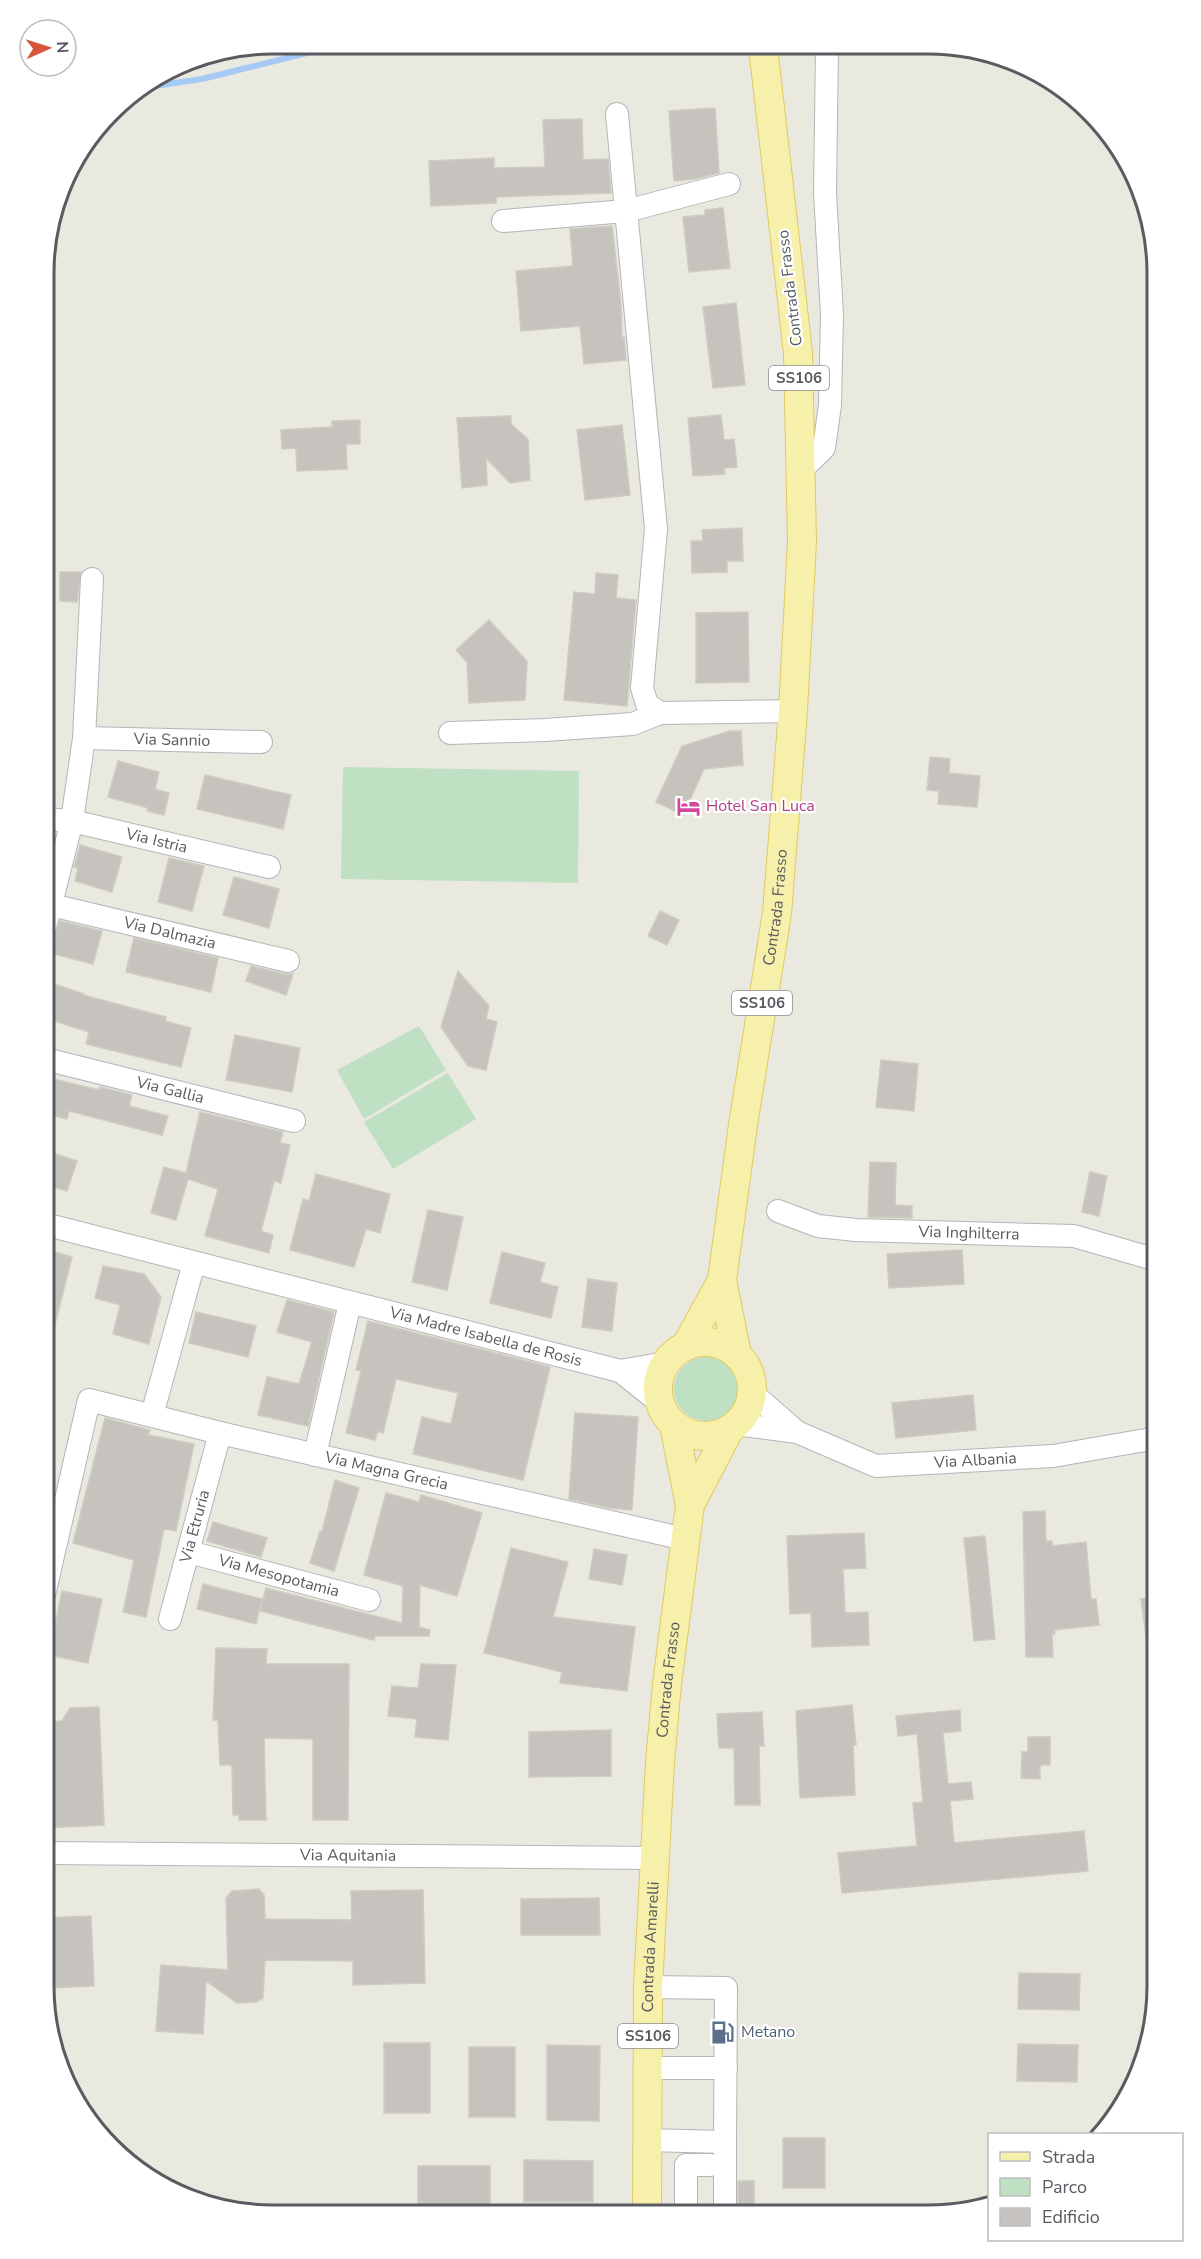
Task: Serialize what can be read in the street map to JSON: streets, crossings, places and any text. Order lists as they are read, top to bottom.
{
  "streets": {
    "main road": ["Contrada Frasso", "SS106", "Contrada Amarelli"],
    "street": [
      "Via Sannio",
      "Via Istria",
      "Via Dalmazia",
      "Via Gallia",
      "Via Inghilterra",
      "Via Madre Isabella de Rosis",
      "Via Albania",
      "Via Magna Grecia",
      "Via Etruria",
      "Via Mesopotamia",
      "Via Aquitania"
    ]
  },
  "crossings": [
    ["Contrada Frasso", "SS106"],
    ["Contrada Frasso", "Via Madre Isabella de Rosis"],
    ["Contrada Frasso", "Via Albania"],
    ["Contrada Frasso", "Via Magna Grecia"],
    ["Contrada Frasso", "Via Aquitania"],
    ["Contrada Frasso", "Contrada Amarelli"],
    ["SS106", "Via Madre Isabella de Rosis"],
    ["SS106", "Via Albania"],
    ["Via Madre Isabella de Rosis", "Via Albania"],
    ["Via Magna Grecia", "Via Etruria"],
    ["Via Etruria", "Via Mesopotamia"],
    ["Via Aquitania", "Contrada Amarelli"]
  ],
  "places": {
    "hotel": ["Hotel San Luca"],
    "fuel station": ["Metano"]
  },
  "legend": ["Strada", "Parco", "Edificio"],
  "north": "right"
}
